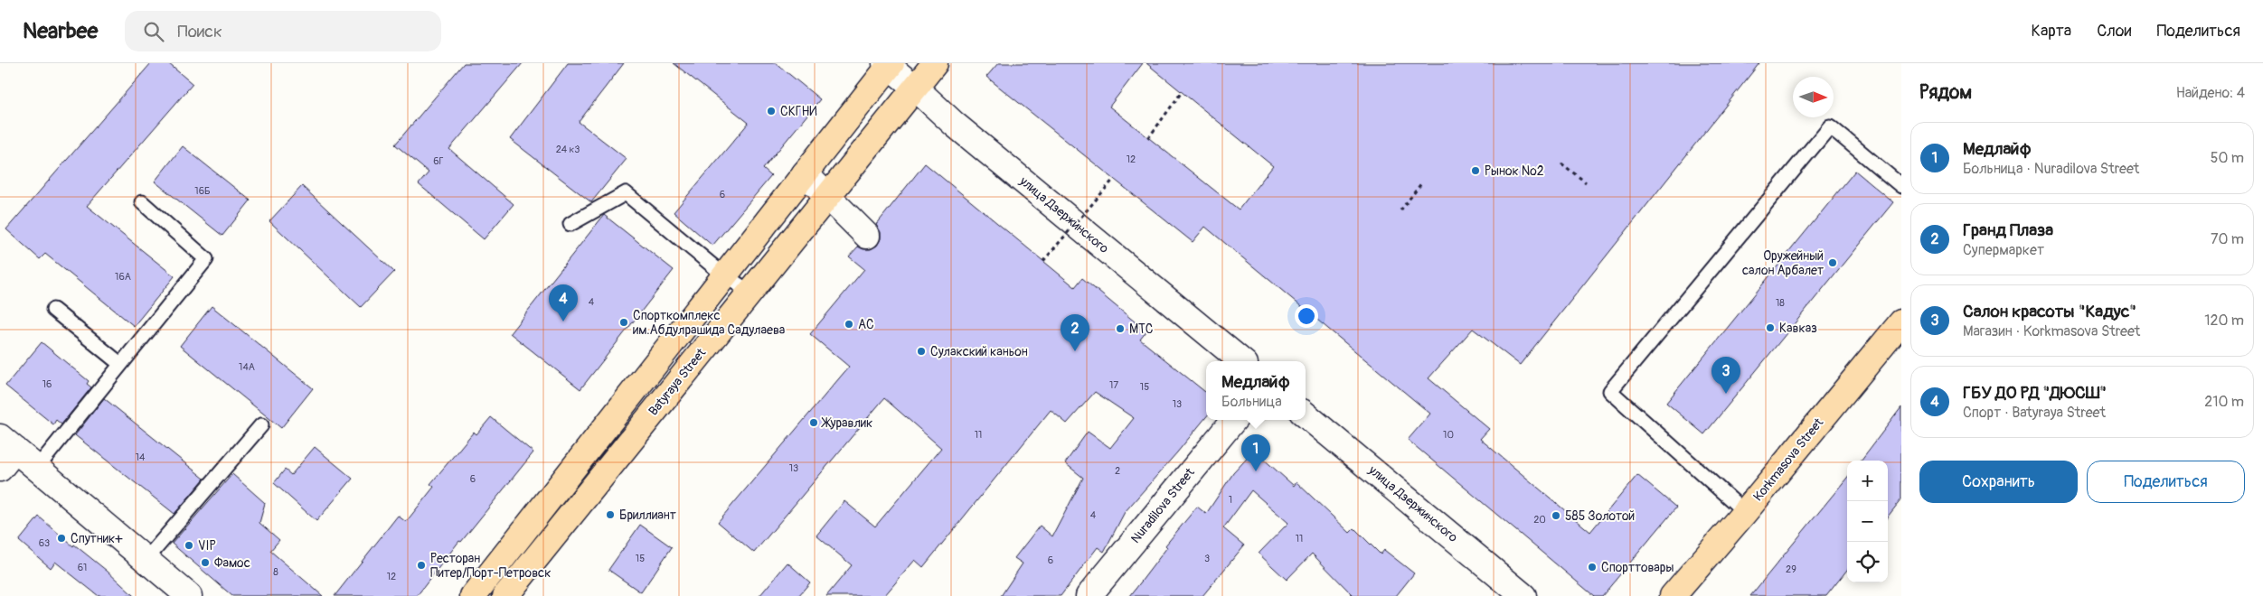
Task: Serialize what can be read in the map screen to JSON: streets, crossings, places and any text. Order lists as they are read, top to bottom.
{
  "streets": {
    "main road": ["Batyraya Street", "Korkmasova Street"],
    "street": ["улица Дзержинского", "Nuradilova Street"]
  },
  "crossings": [
    ["улица Дзержинского", "Batyraya Street"]
  ],
  "places": [
    "СКГНИ",
    "Рынок №2",
    "Оружейный салон Арбалет",
    "Спорткомплекс им.Абдулрашида Садулаева",
    "АС",
    "Кавказ",
    "МТС",
    "Сулакский каньон",
    "Журавлик",
    "Бриллиант",
    "585 Золотой",
    "Спутник+",
    "VIP",
    "Фамос",
    "Ресторан Питер/Порт-Петровск",
    "Спорттовары"
  ],
  "house_numbers": [
    "24 к3",
    "12",
    "6Г",
    "16Б",
    "6",
    "16А",
    "4",
    "18",
    "14А",
    "16",
    "17",
    "15",
    "13",
    "11",
    "10",
    "14",
    "13",
    "2",
    "6",
    "1",
    "4",
    "20",
    "11",
    "63",
    "15",
    "3",
    "6",
    "61",
    "29",
    "8",
    "12"
  ],
  "north": "right",
  "page": {
    "header": "Nearbee",
    "search": "Поиск",
    "nav": ["Карта", "Слои", "Поделиться"],
    "heading": ["Рядом", "Найдено: 4"],
    "list": [
      {
        "mark": "1",
        "name": "Медлайф",
        "note": "Больница · Nuradilova Street",
        "value": "50 m"
      },
      {
        "mark": "2",
        "name": "Гранд Плаза",
        "note": "Супермаркет",
        "value": "70 m"
      },
      {
        "mark": "3",
        "name": "Салон красоты \"Кадус\"",
        "note": "Магазин · Korkmasova Street",
        "value": "120 m"
      },
      {
        "mark": "4",
        "name": "ГБУ ДО РД \"ДЮСШ\"",
        "note": "Спорт · Batyraya Street",
        "value": "210 m"
      }
    ],
    "pins": [
      "4",
      "2",
      "3",
      "1"
    ],
    "popup": ["Медлайф", "Больница"],
    "buttons": ["Сохранить", "Поделиться"],
    "map_buttons": ["+", "−"]
  }
}
